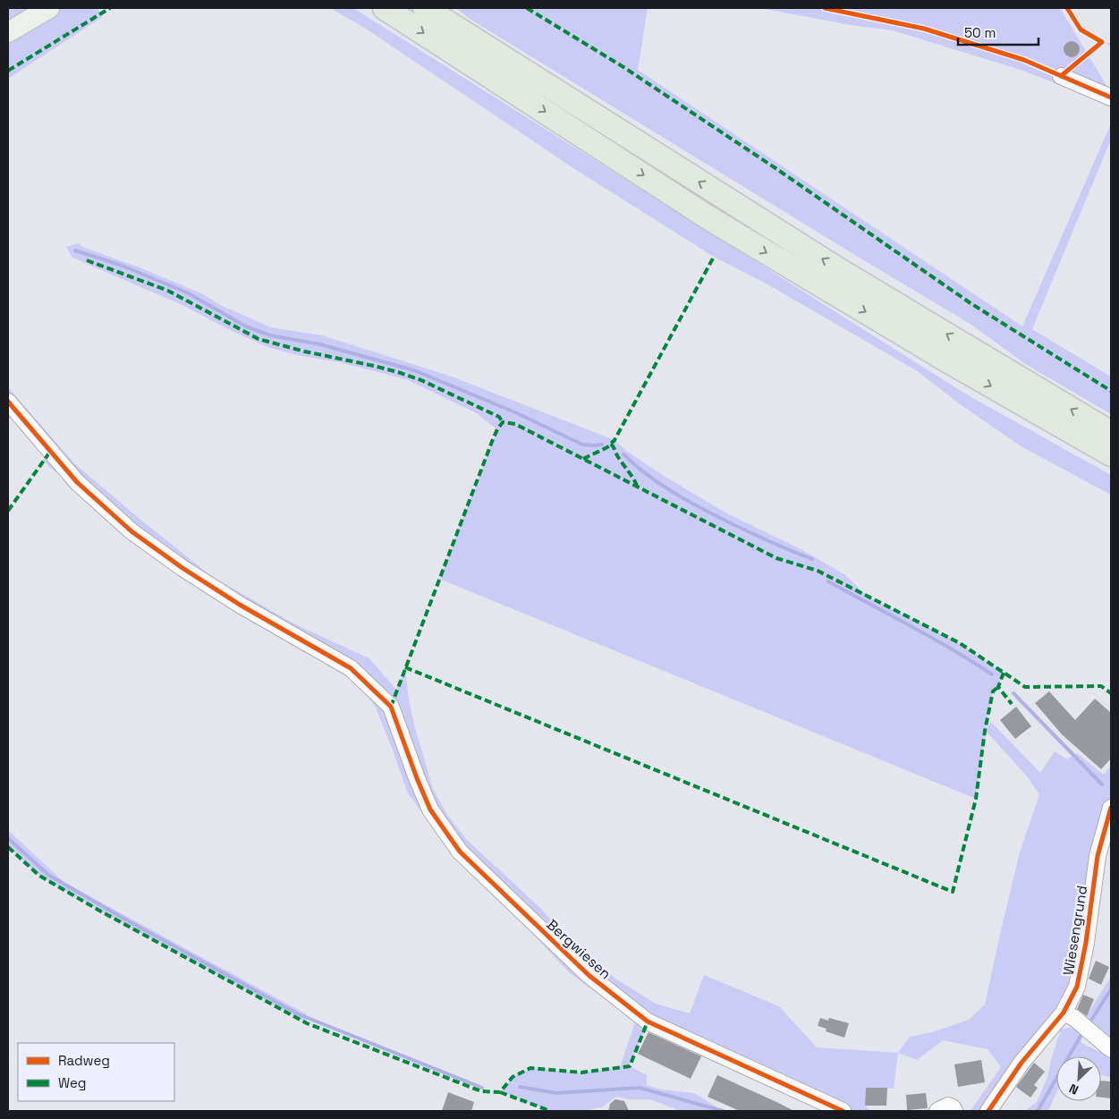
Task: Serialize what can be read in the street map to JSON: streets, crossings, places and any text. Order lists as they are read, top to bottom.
{
  "streets": {
    "street": ["Wiesengrund", "Bergwiesen"]
  },
  "legend": ["Radweg", "Weg"],
  "scale_bar": "50 m",
  "north": "bottom left"
}
